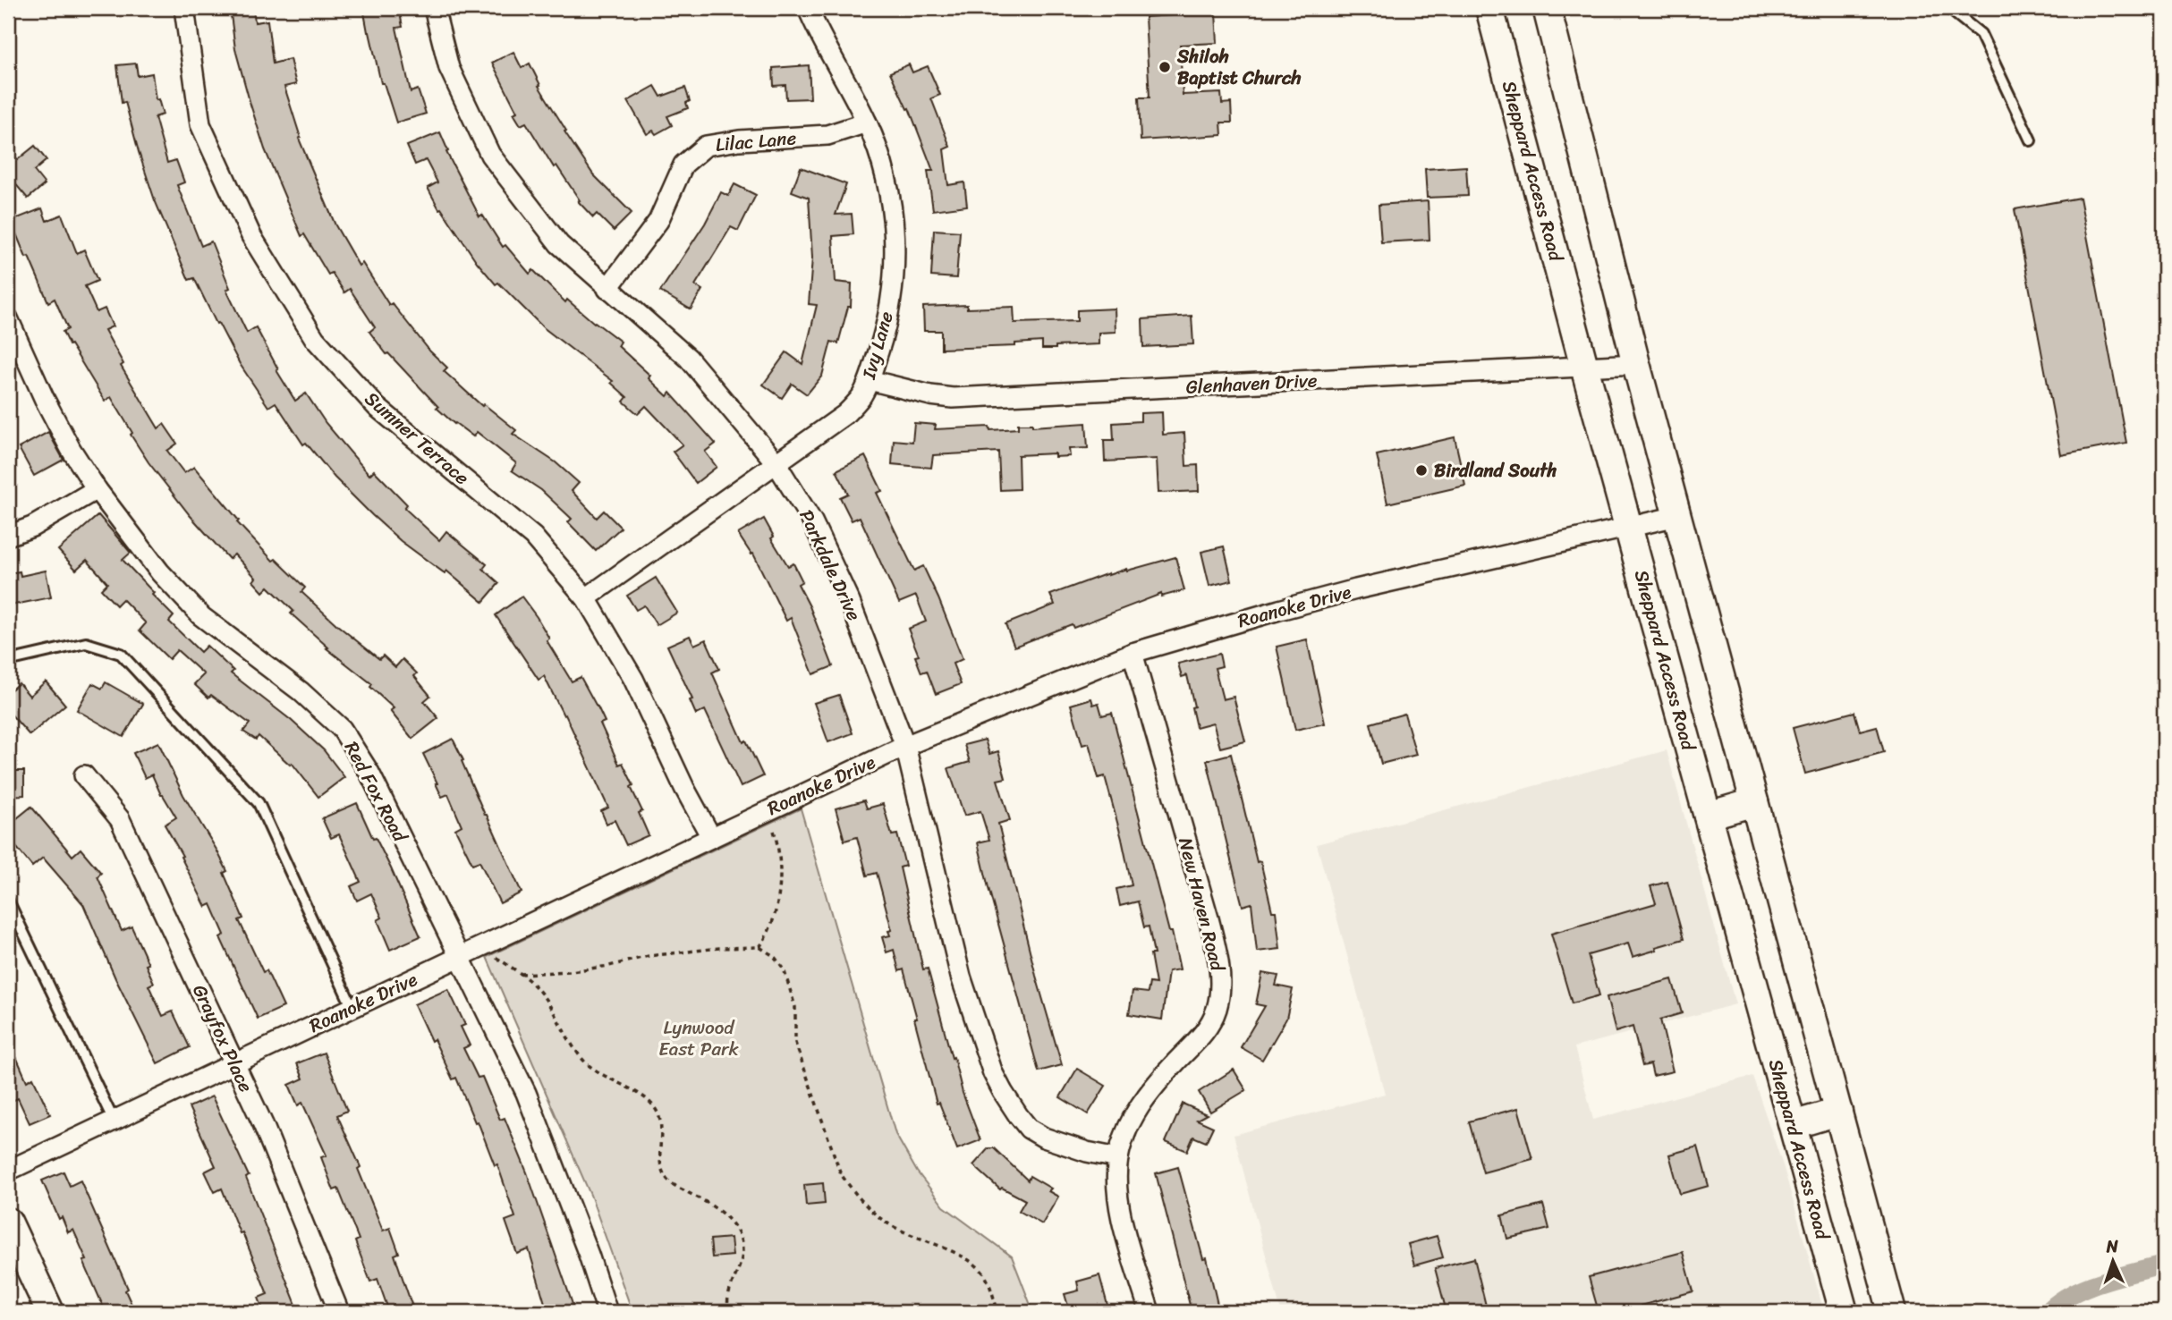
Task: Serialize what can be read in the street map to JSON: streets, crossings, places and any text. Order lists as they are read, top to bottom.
{
  "streets": {
    "main road": ["Sheppard Access Road"],
    "street": [
      "Lilac Lane",
      "Ivy Lane",
      "Glenhaven Drive",
      "Sumner Terrace",
      "Parkdale Drive",
      "Roanoke Drive",
      "Red Fox Road",
      "New Haven Road",
      "Grayfox Place"
    ]
  },
  "crossings": [
    ["Lilac Lane", "Ivy Lane"],
    ["Lilac Lane", "Parkdale Drive"],
    ["Sheppard Access Road", "Glenhaven Drive"],
    ["Sheppard Access Road", "Roanoke Drive"],
    ["Ivy Lane", "Glenhaven Drive"],
    ["Ivy Lane", "Sumner Terrace"],
    ["Ivy Lane", "Parkdale Drive"],
    ["Sumner Terrace", "Roanoke Drive"],
    ["Parkdale Drive", "Roanoke Drive"],
    ["Parkdale Drive", "New Haven Road"],
    ["Roanoke Drive", "Red Fox Road"],
    ["Roanoke Drive", "New Haven Road"],
    ["Roanoke Drive", "Grayfox Place"]
  ],
  "parks": ["Lynwood East Park"],
  "places": ["Shiloh Baptist Church", "Birdland South"],
  "north": "top"
}
